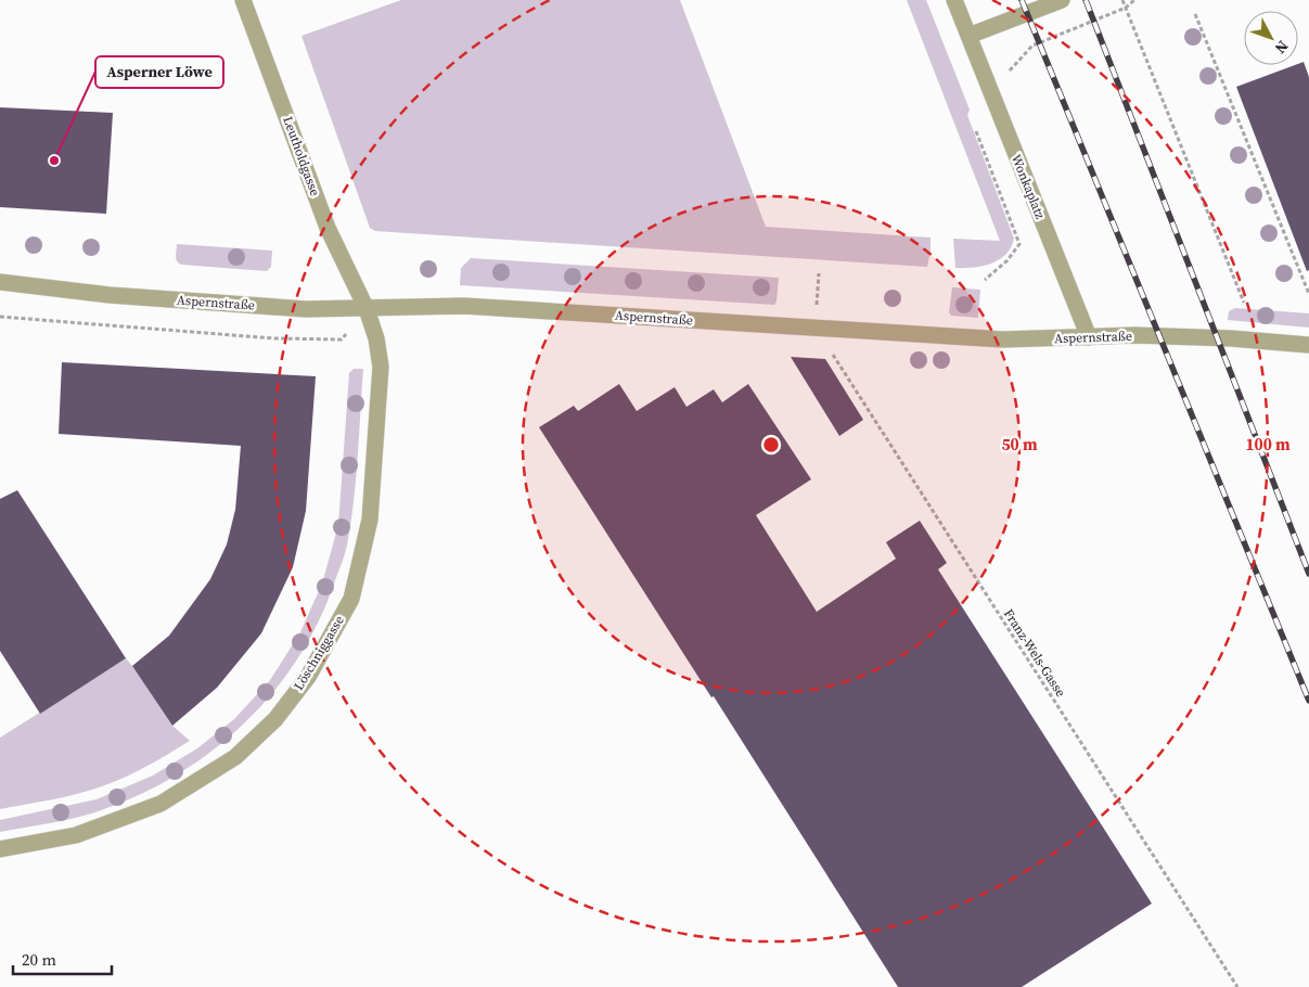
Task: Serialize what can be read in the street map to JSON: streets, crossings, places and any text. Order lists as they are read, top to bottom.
{
  "streets": {
    "street": [
      "Leutholdgasse",
      "Wonkaplatz",
      "Aspernstraße",
      "Löschniggasse"
    ],
    "path": ["Franz-Wels-Gasse"]
  },
  "crossings": [
    ["Leutholdgasse", "Aspernstraße"],
    ["Leutholdgasse", "Löschniggasse"],
    ["Wonkaplatz", "Aspernstraße"],
    ["Aspernstraße", "Löschniggasse"],
    ["Aspernstraße", "Franz-Wels-Gasse"]
  ],
  "places": ["Asperner Löwe"],
  "scale_bar": "20 m",
  "north": "bottom right",
  "rings": ["50 m", "100 m"]
}
